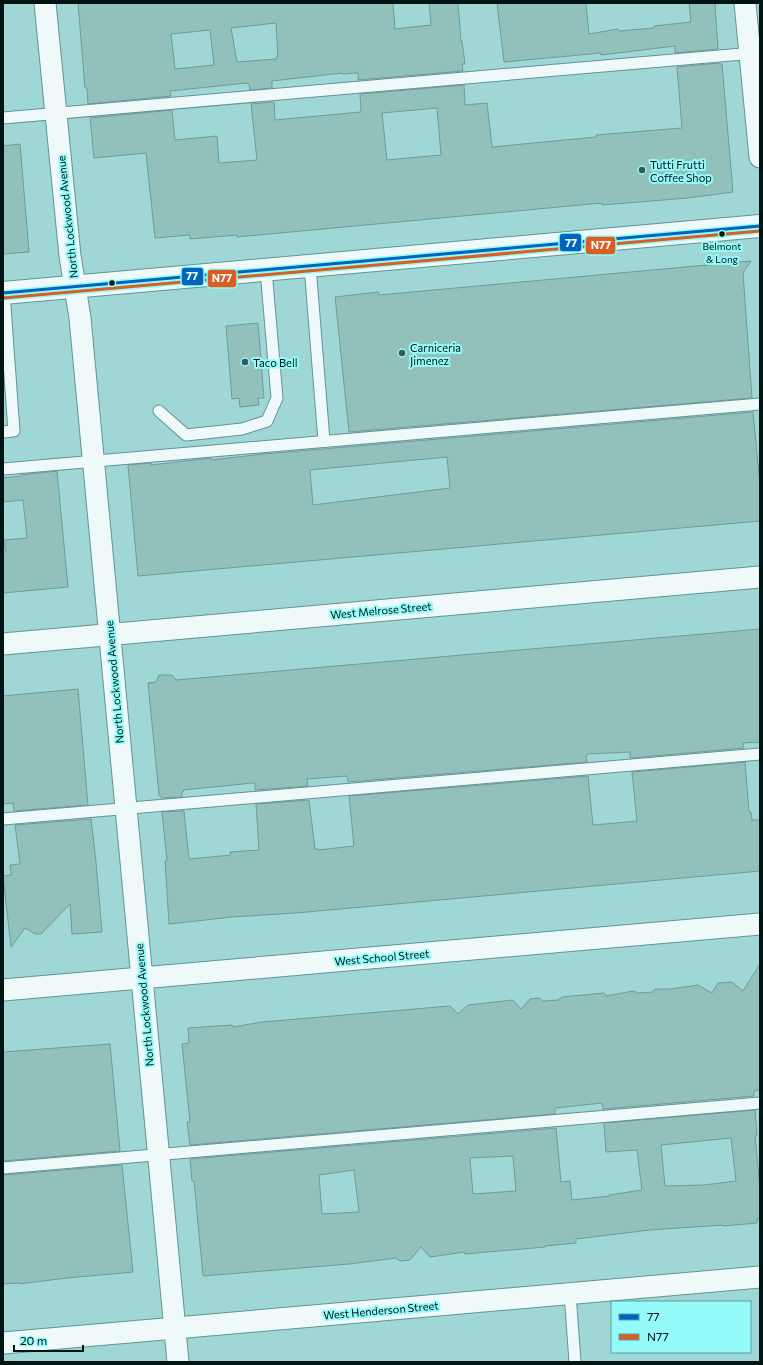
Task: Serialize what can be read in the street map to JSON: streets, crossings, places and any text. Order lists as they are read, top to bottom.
{
  "streets": {
    "street": [
      "North Lockwood Avenue",
      "West Melrose Street",
      "West School Street",
      "West Henderson Street"
    ]
  },
  "crossings": [
    ["North Lockwood Avenue", "West Melrose Street"],
    ["North Lockwood Avenue", "West School Street"],
    ["North Lockwood Avenue", "West Henderson Street"]
  ],
  "places": [
    "Tutti Frutti Coffee Shop",
    "Belmont & Long",
    "Carniceria Jimenez",
    "Taco Bell"
  ],
  "lines": ["transit line 77", "transit line N77"],
  "legend": ["77", "N77"],
  "scale_bar": "20 m"
}
